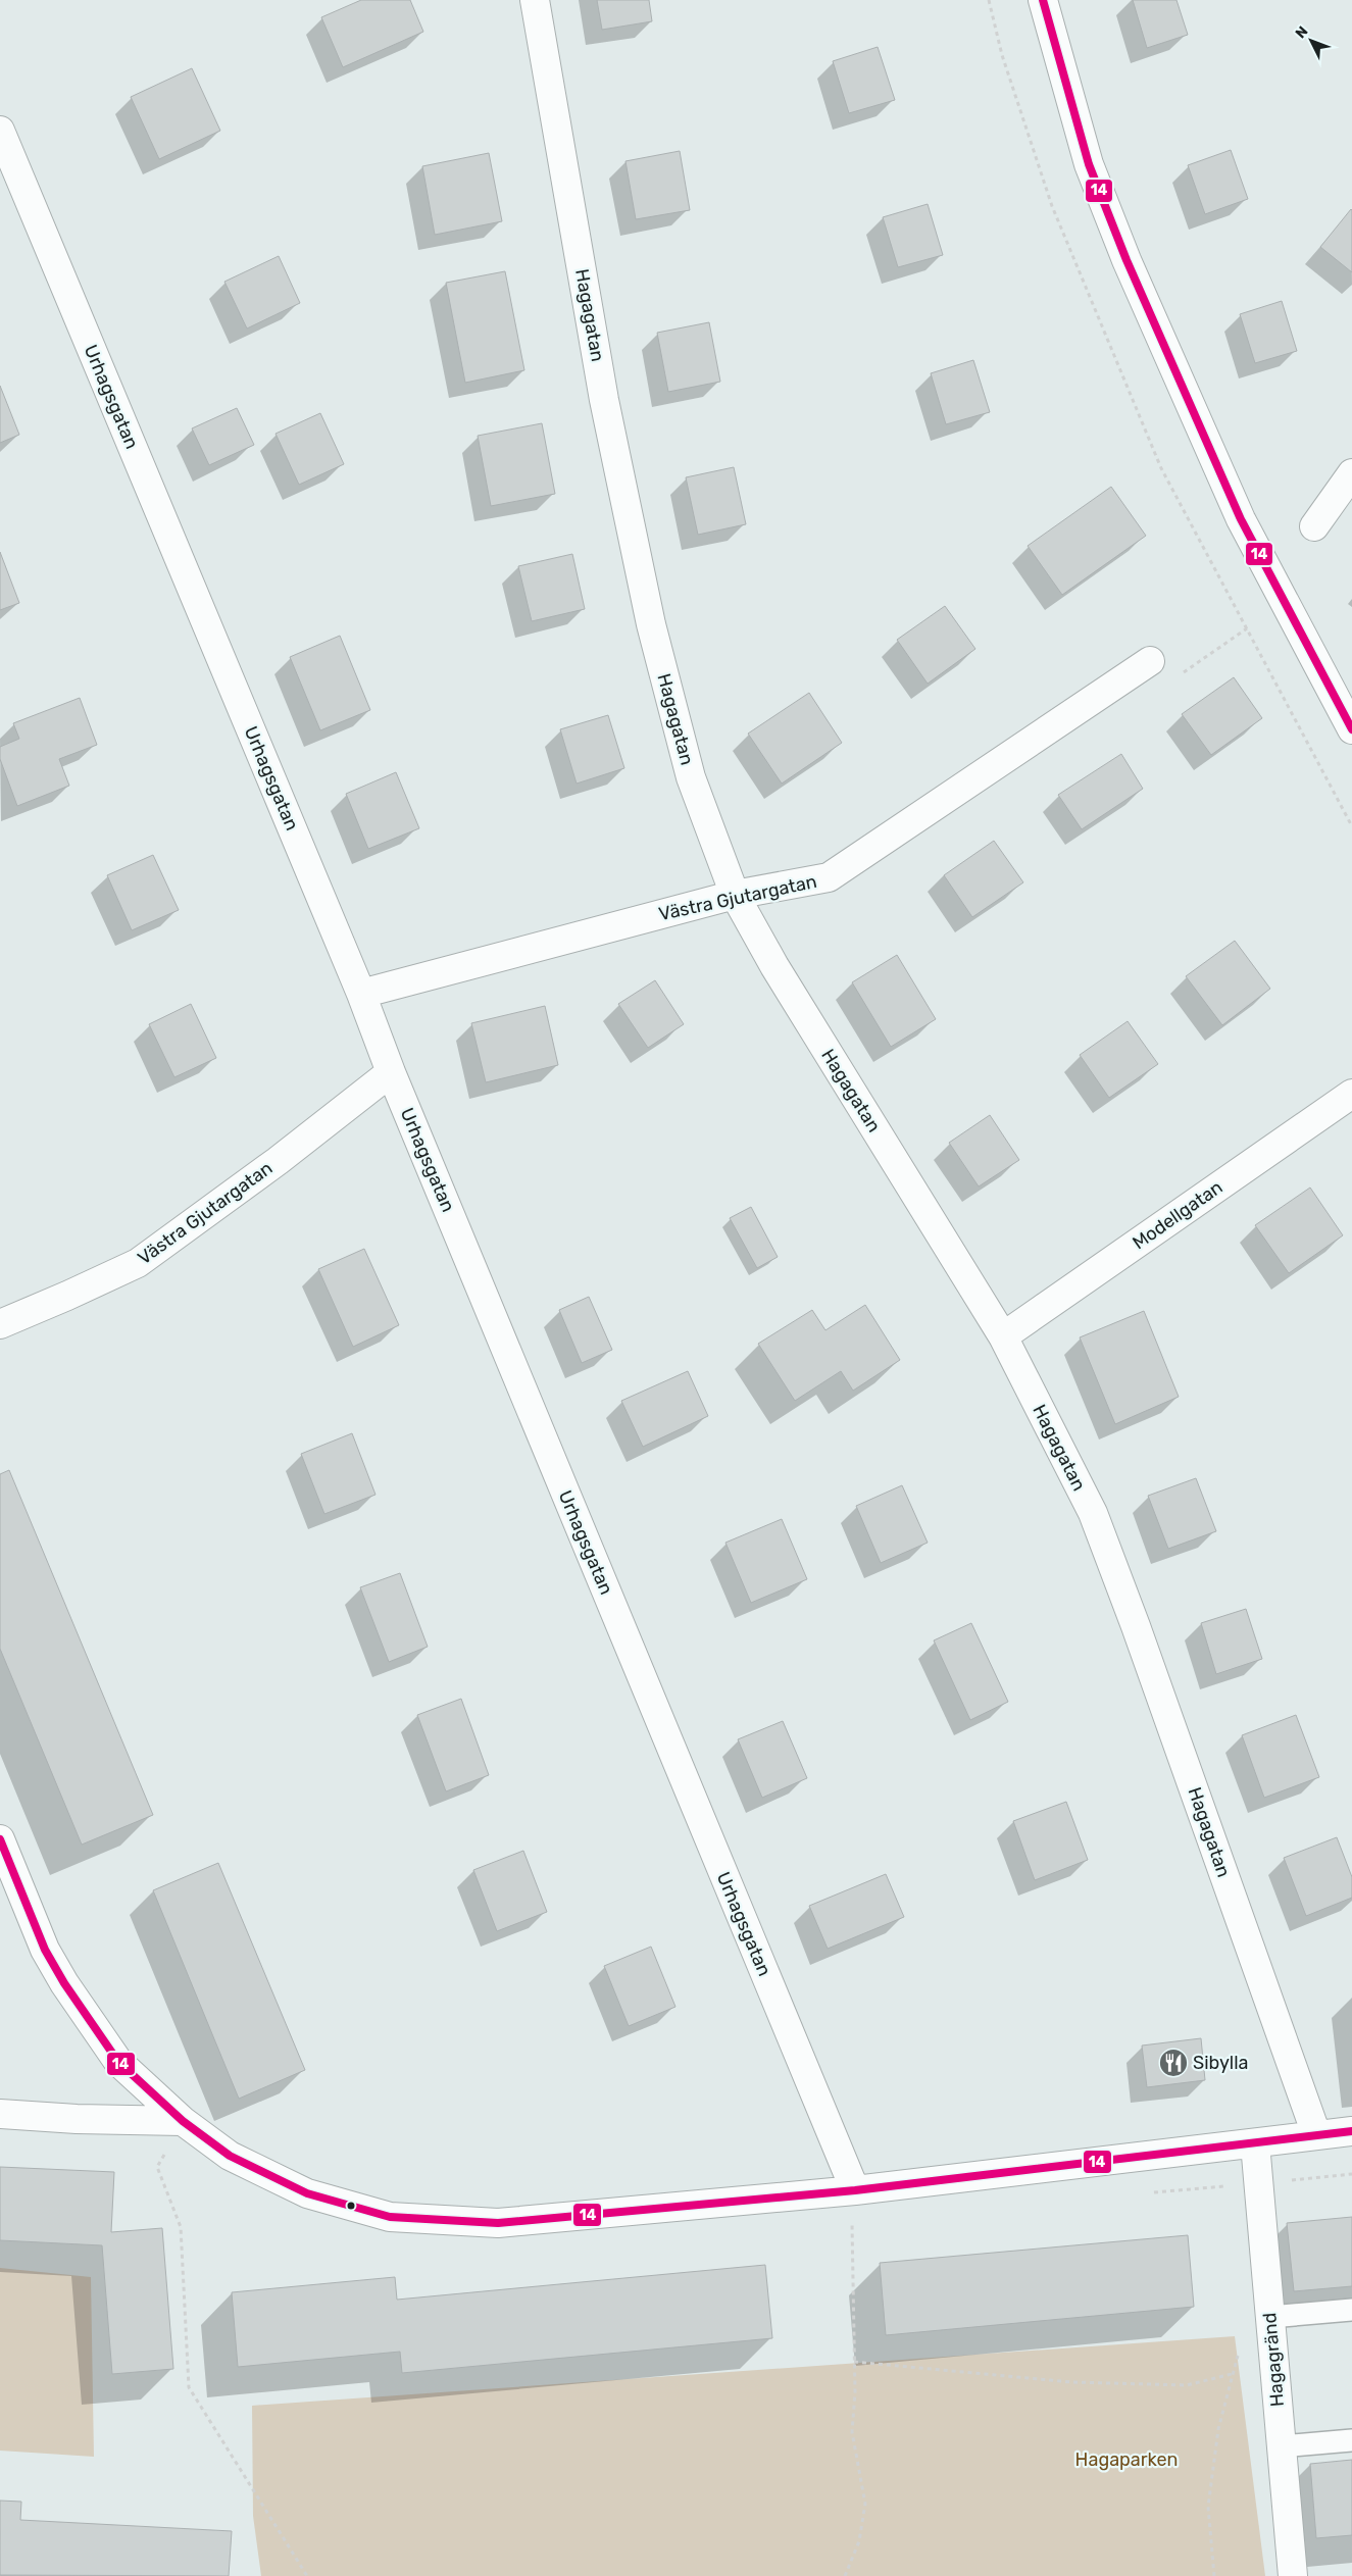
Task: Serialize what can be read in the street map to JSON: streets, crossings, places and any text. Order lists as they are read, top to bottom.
{
  "streets": {
    "street": [
      "Hagagatan",
      "Urhagsgatan",
      "Västra Gjutargatan",
      "Modellgatan",
      "Hagagränd"
    ]
  },
  "crossings": [
    ["Hagagatan", "Västra Gjutargatan"],
    ["Hagagatan", "Modellgatan"],
    ["Urhagsgatan", "Västra Gjutargatan"]
  ],
  "parks": ["Hagaparken"],
  "places": {
    "restaurant": ["Sibylla"]
  },
  "lines": ["transit line 14"],
  "north": "top left"
}
